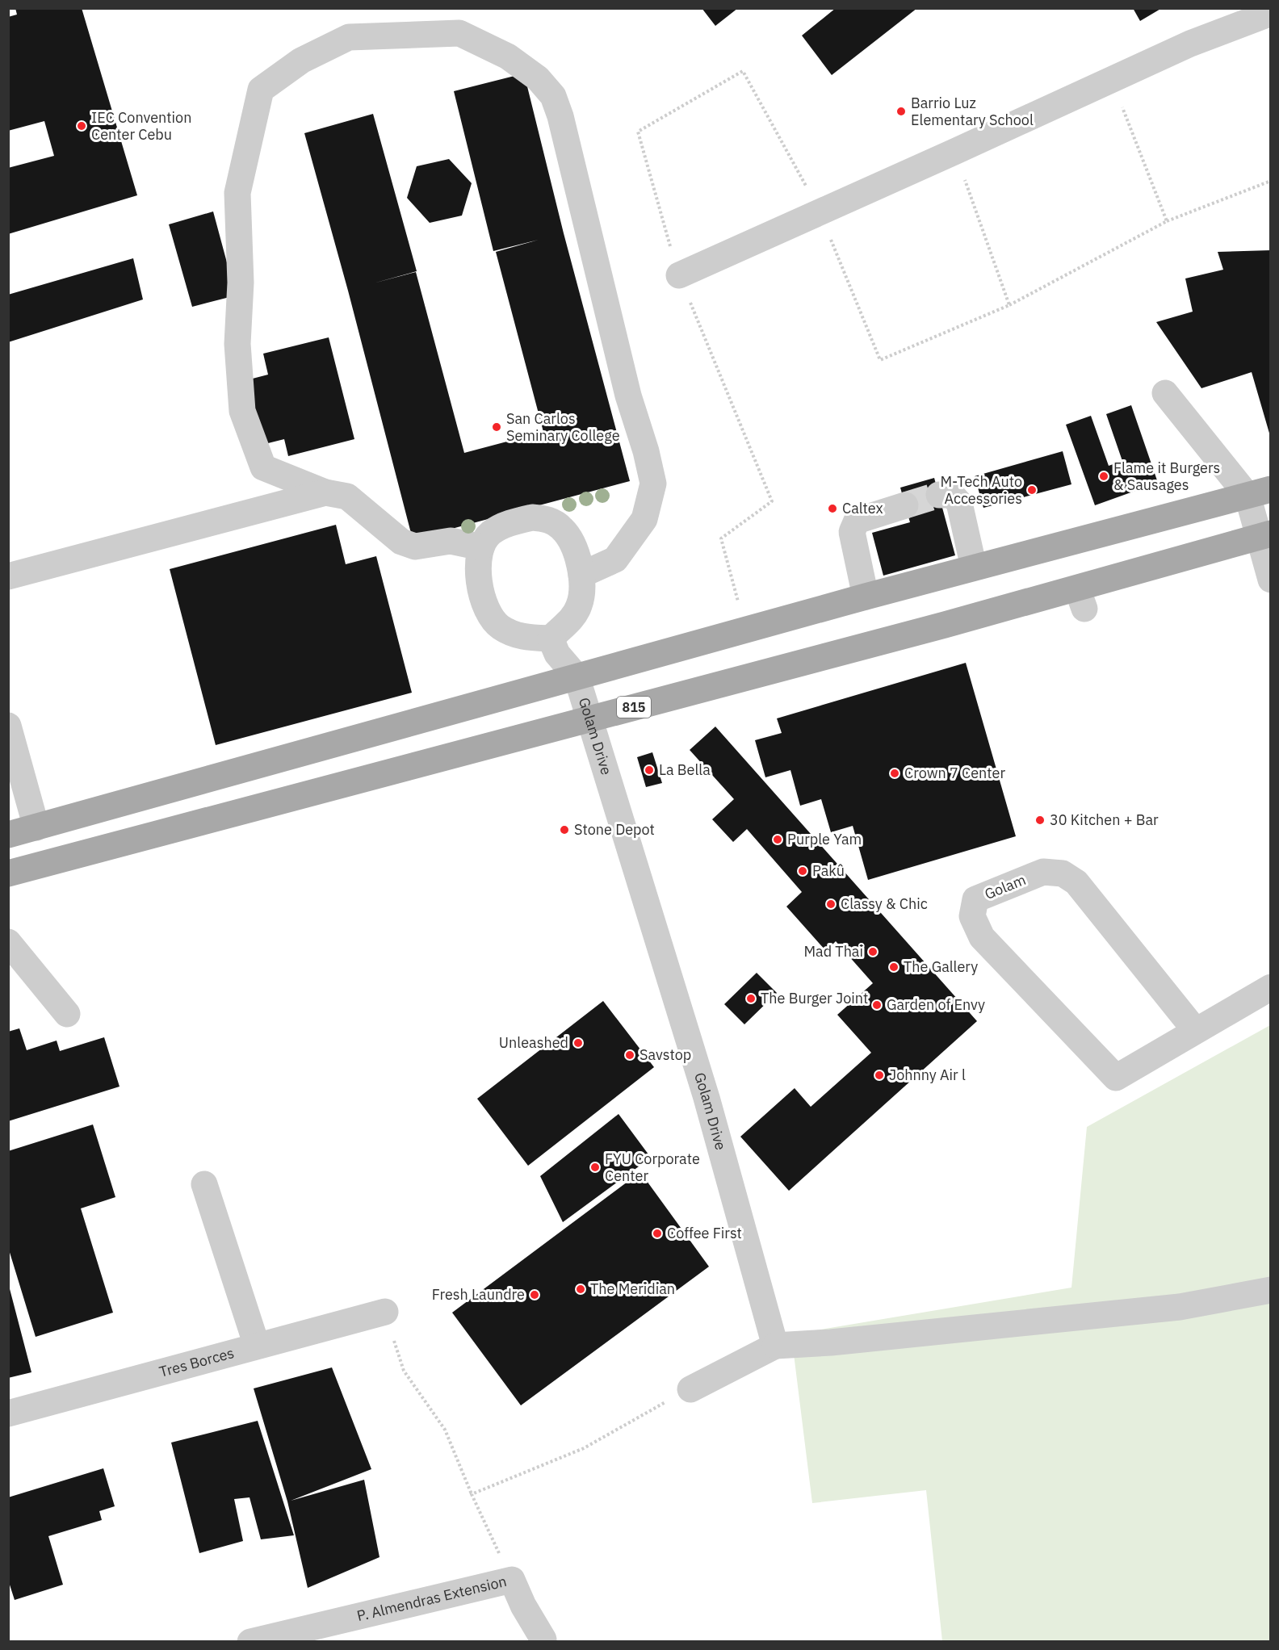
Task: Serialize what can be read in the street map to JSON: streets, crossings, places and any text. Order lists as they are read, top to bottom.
{
  "streets": {
    "main road": ["815"],
    "street": [
      "Golam Drive",
      "Golam",
      "Tres Borces",
      "P. Almendras Extension"
    ]
  },
  "crossings": [
    ["815", "Golam Drive"],
    ["Tres Borces", "P. Almendras Extension"]
  ],
  "places": [
    "Barrio Luz Elementary School",
    "IEC Convention Center Cebu",
    "San Carlos Seminary College",
    "Flame it Burgers & Sausages",
    "M-Tech Auto Accessories",
    "Caltex",
    "La Bella",
    "Crown 7 Center",
    "30 Kitchen + Bar",
    "Stone Depot",
    "Purple Yam",
    "Pakû",
    "Classy & Chic",
    "Mad Thai",
    "The Gallery",
    "The Burger Joint",
    "Garden of Envy",
    "Unleashed",
    "Savstop",
    "Johnny Air l",
    "FYU Corporate Center",
    "Coffee First",
    "The Meridian",
    "Fresh Laundre"
  ]
}
